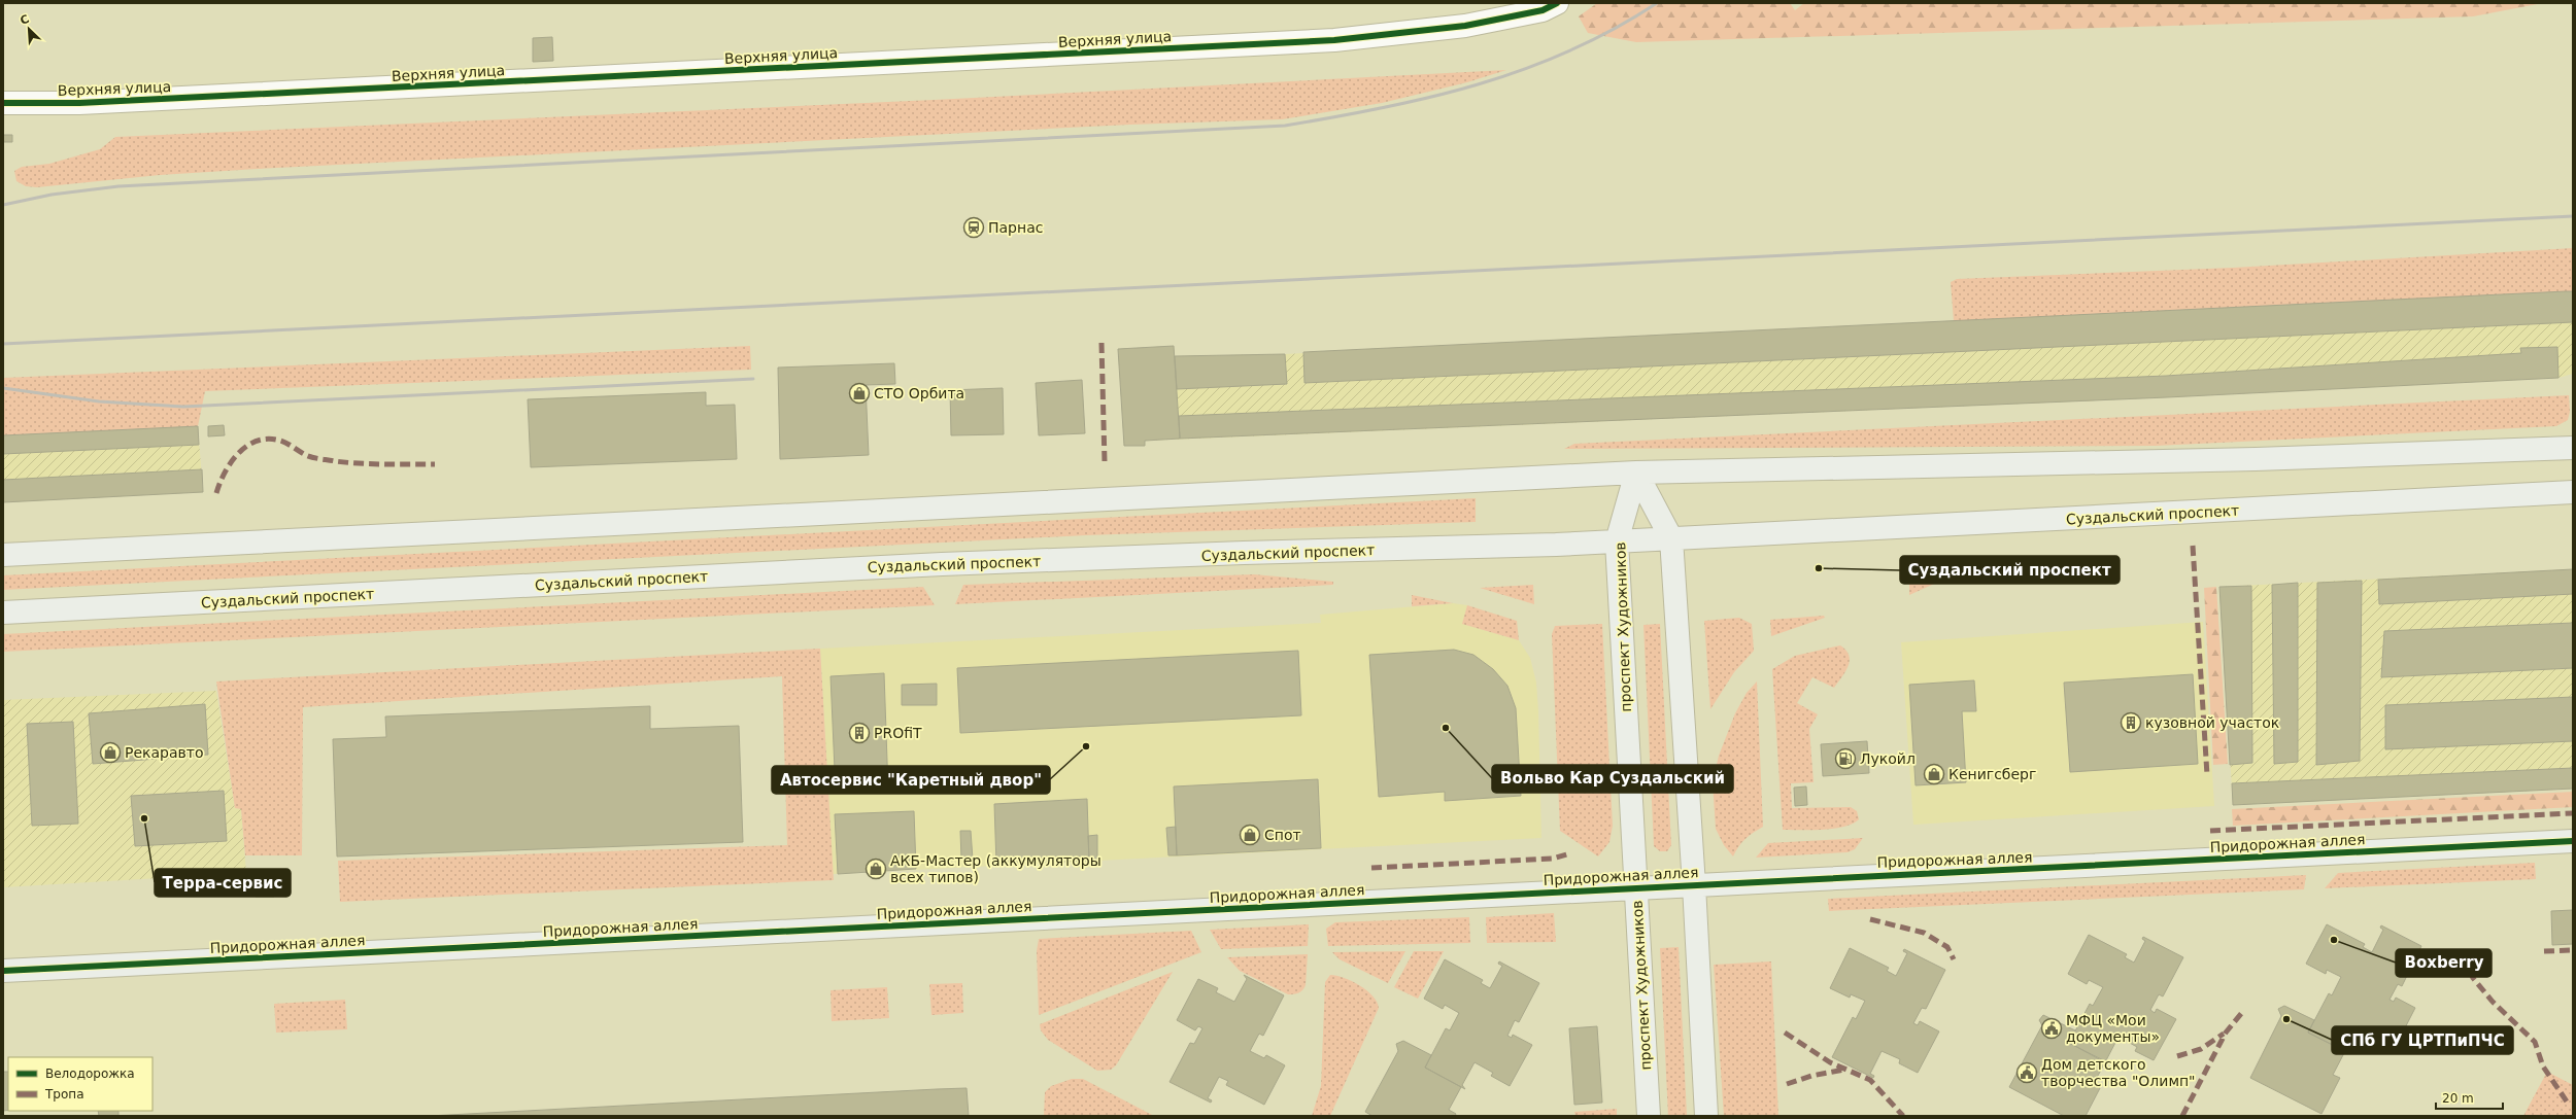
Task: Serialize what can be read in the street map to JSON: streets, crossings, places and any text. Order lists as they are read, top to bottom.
{
  "streets": {
    "main road": ["Суздальский проспект", "проспект Художников", "Придорожная аллея"],
    "street": ["Верхняя улица"]
  },
  "crossings": [
    ["Суздальский проспект", "проспект Художников"],
    ["проспект Художников", "Придорожная аллея"]
  ],
  "places": {
    "station": ["Парнас"],
    "shop": [
      "СТО Орбита",
      "Рекаравто",
      "Кенигсберг",
      "Спот",
      "АКБ-Мастер (аккумуляторы всех типов)"
    ],
    "other": [
      "Суздальский проспект",
      "Вольво Кар Суздальский",
      "Автосервис \"Каретный двор\"",
      "Терра-сервис",
      "Boxberry",
      "СПб ГУ ЦРТПиПЧС"
    ],
    "building": ["кузовной участок", "PROfiT"],
    "fuel station": ["Лукойл"],
    "public building": ["МФЦ «Мои документы»", "Дом детского творчества \"Олимп\""]
  },
  "legend": ["Велодорожка", "Тропа"],
  "scale_bar": "20 m",
  "north": "top left"
}
